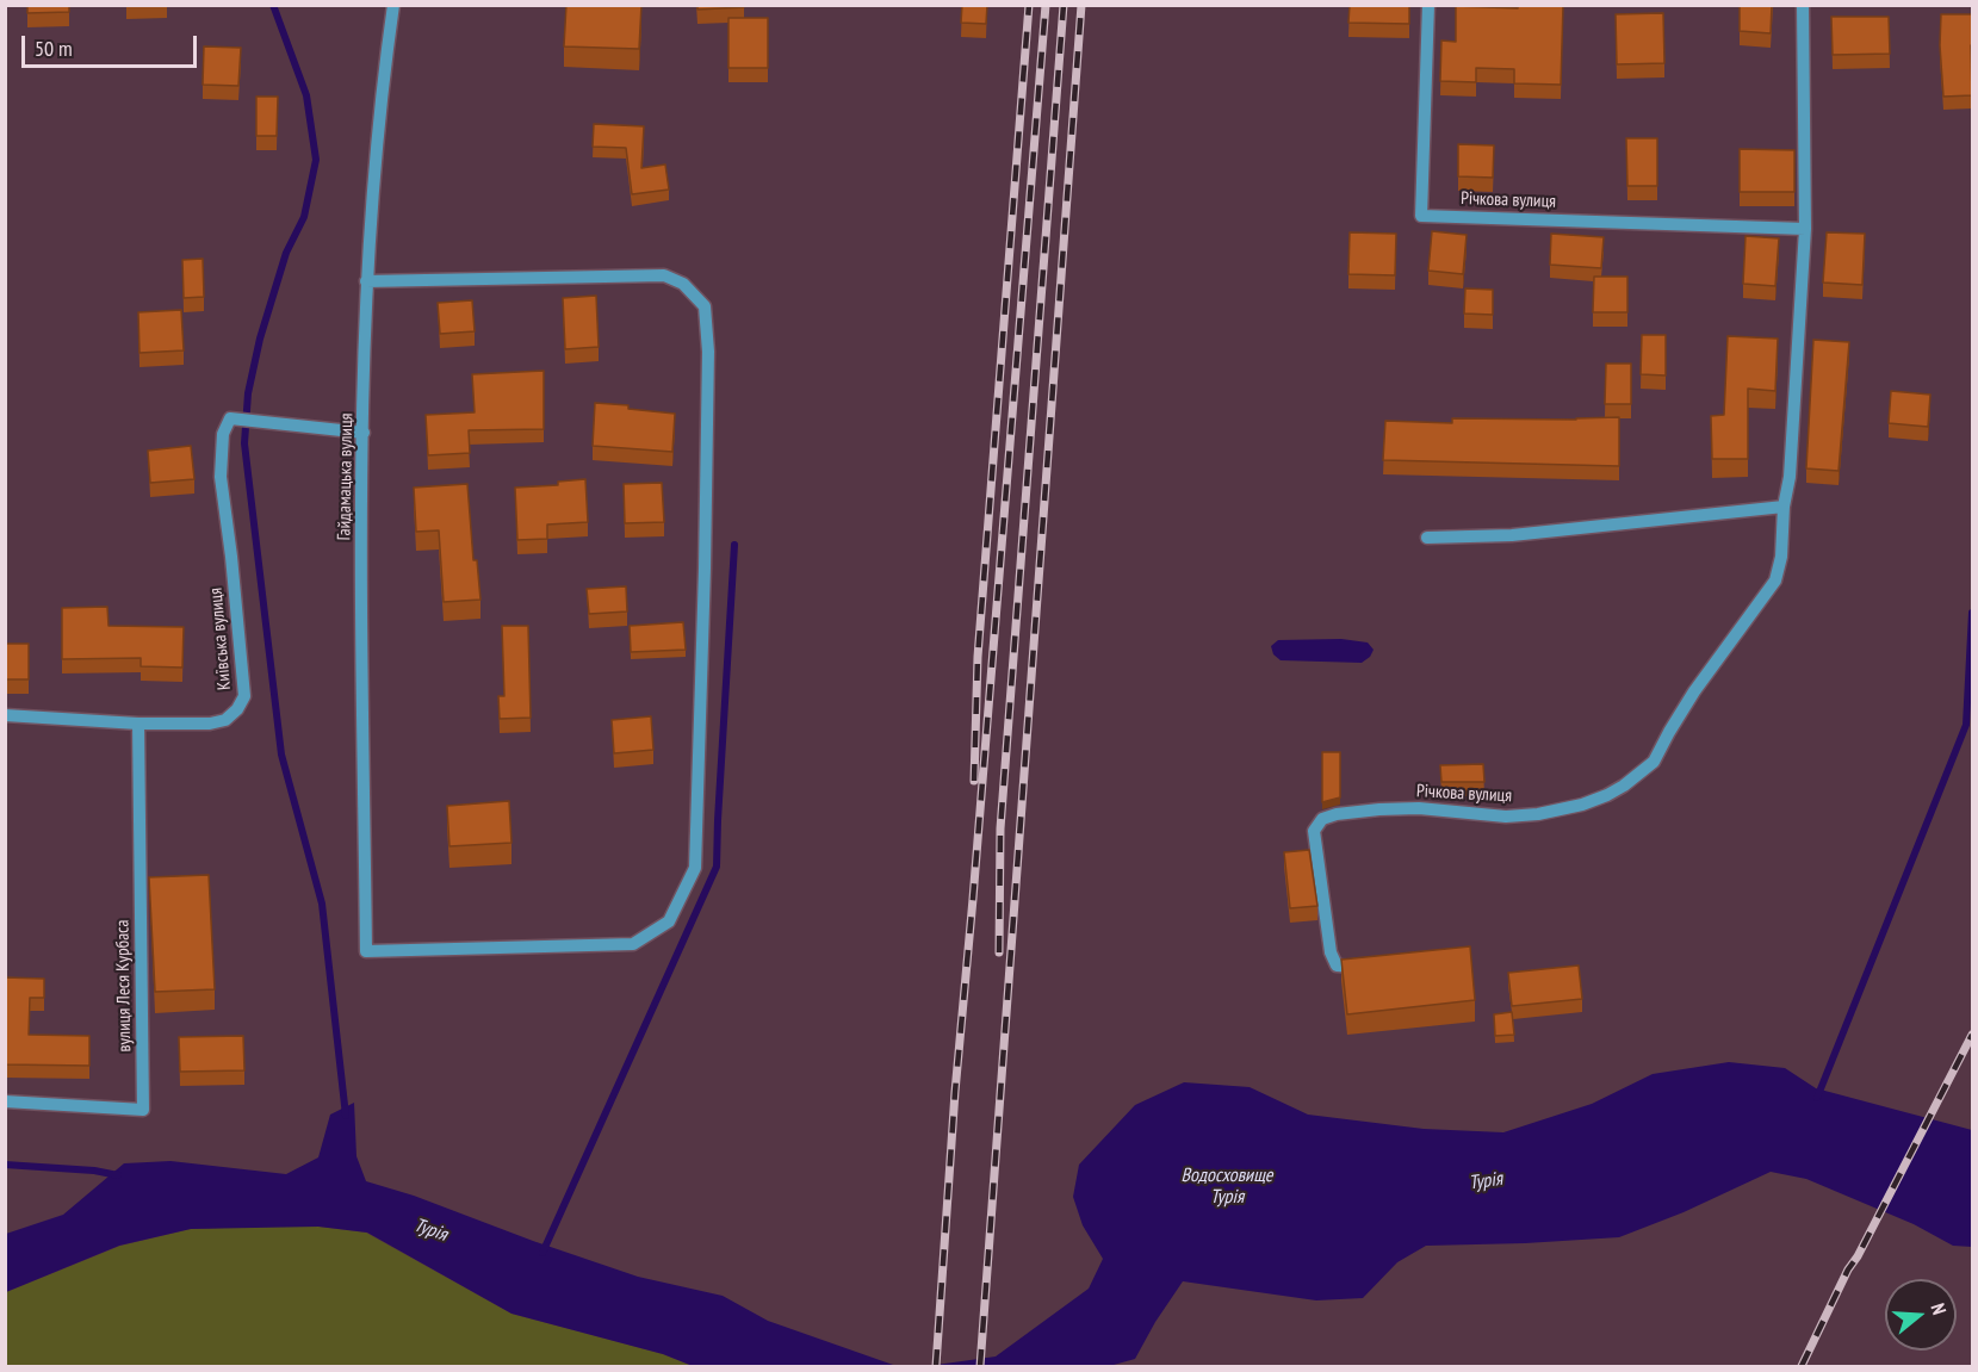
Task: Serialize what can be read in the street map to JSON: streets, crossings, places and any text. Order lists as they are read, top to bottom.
{
  "streets": {
    "street": [
      "Річкова вулиця",
      "Гайдамацька вулиця",
      "Київська вулиця",
      "вулиця Леся Курбаса"
    ]
  },
  "crossings": [
    ["Гайдамацька вулиця", "Київська вулиця"],
    ["Київська вулиця", "вулиця Леся Курбаса"]
  ],
  "water": ["Водосховище Турія", "Турія"],
  "scale_bar": "50 m",
  "north": "right"
}
